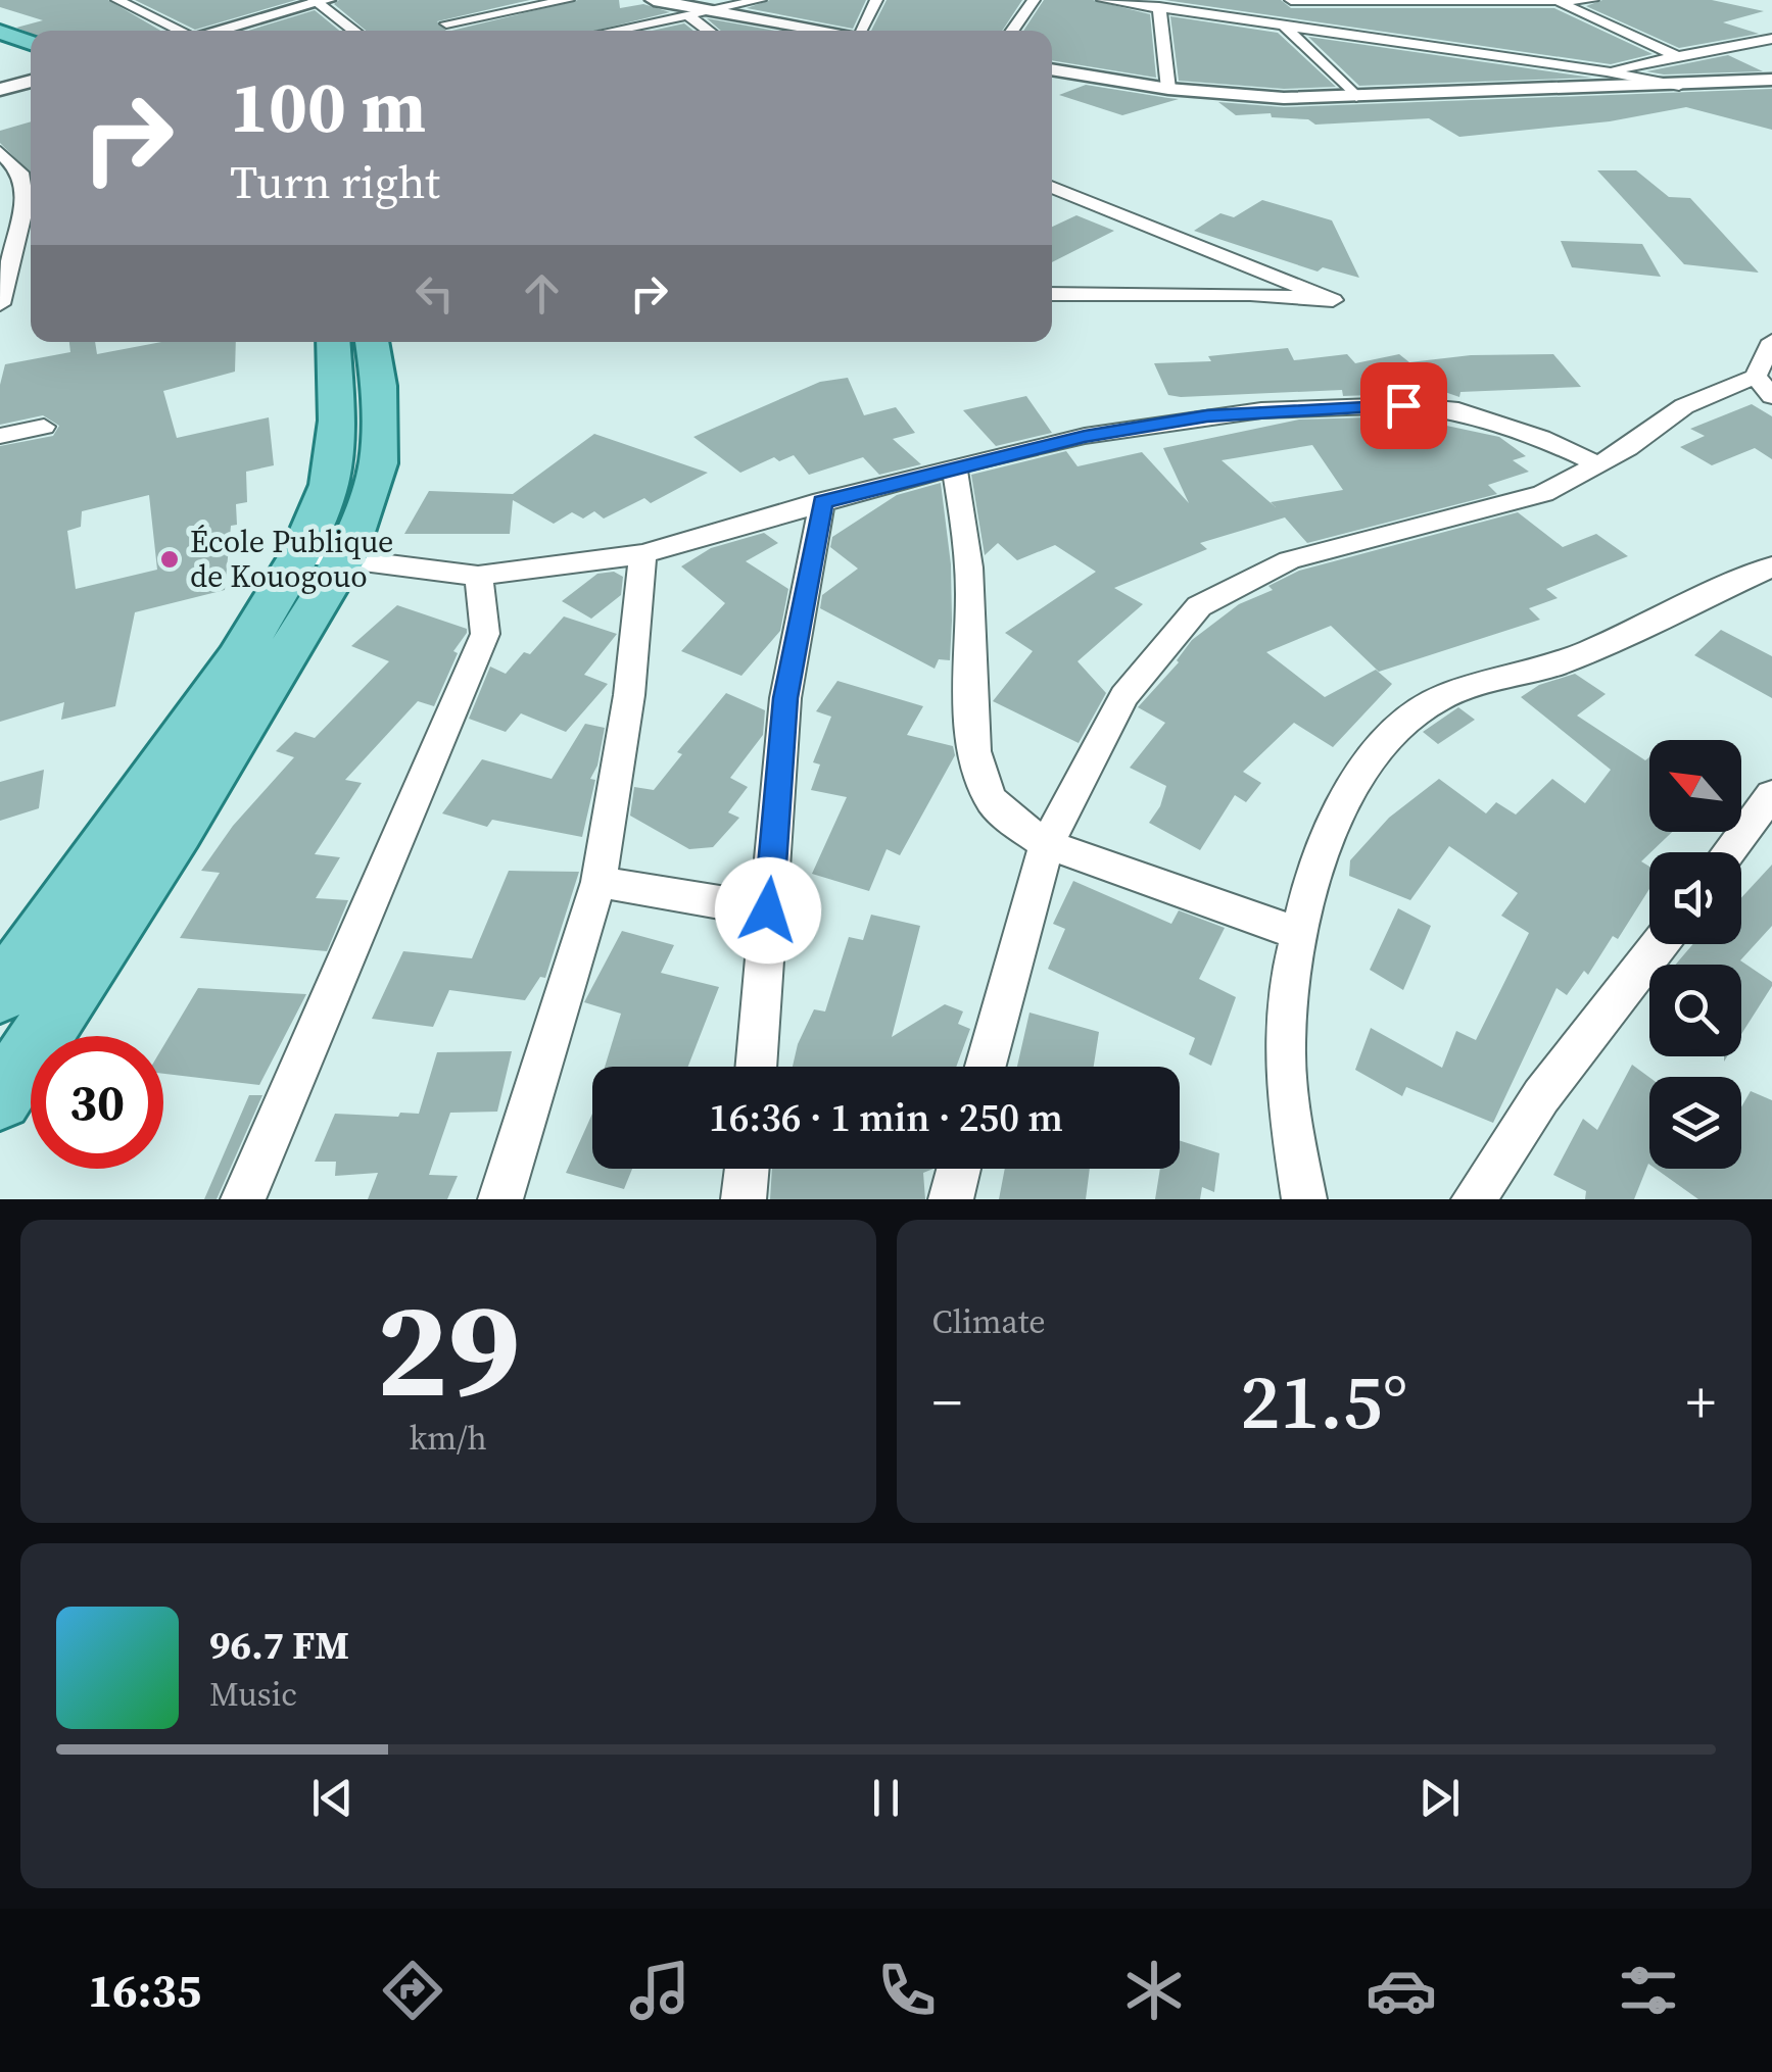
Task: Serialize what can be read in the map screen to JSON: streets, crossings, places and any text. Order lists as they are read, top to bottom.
{
  "places": ["École Publique de Kouogouo"],
  "north": "top left",
  "page": {
    "turn": ["100 m", "Turn right"],
    "limit": "30",
    "trip": "16:36 · 1 min · 250 m",
    "tile": [
      ["29", "km/h"],
      "Climate"
    ],
    "heat": ["−", "21.5°", "+"],
    "song": ["96.7 FM", "Music"],
    "tabs": "16:35"
  }
}
